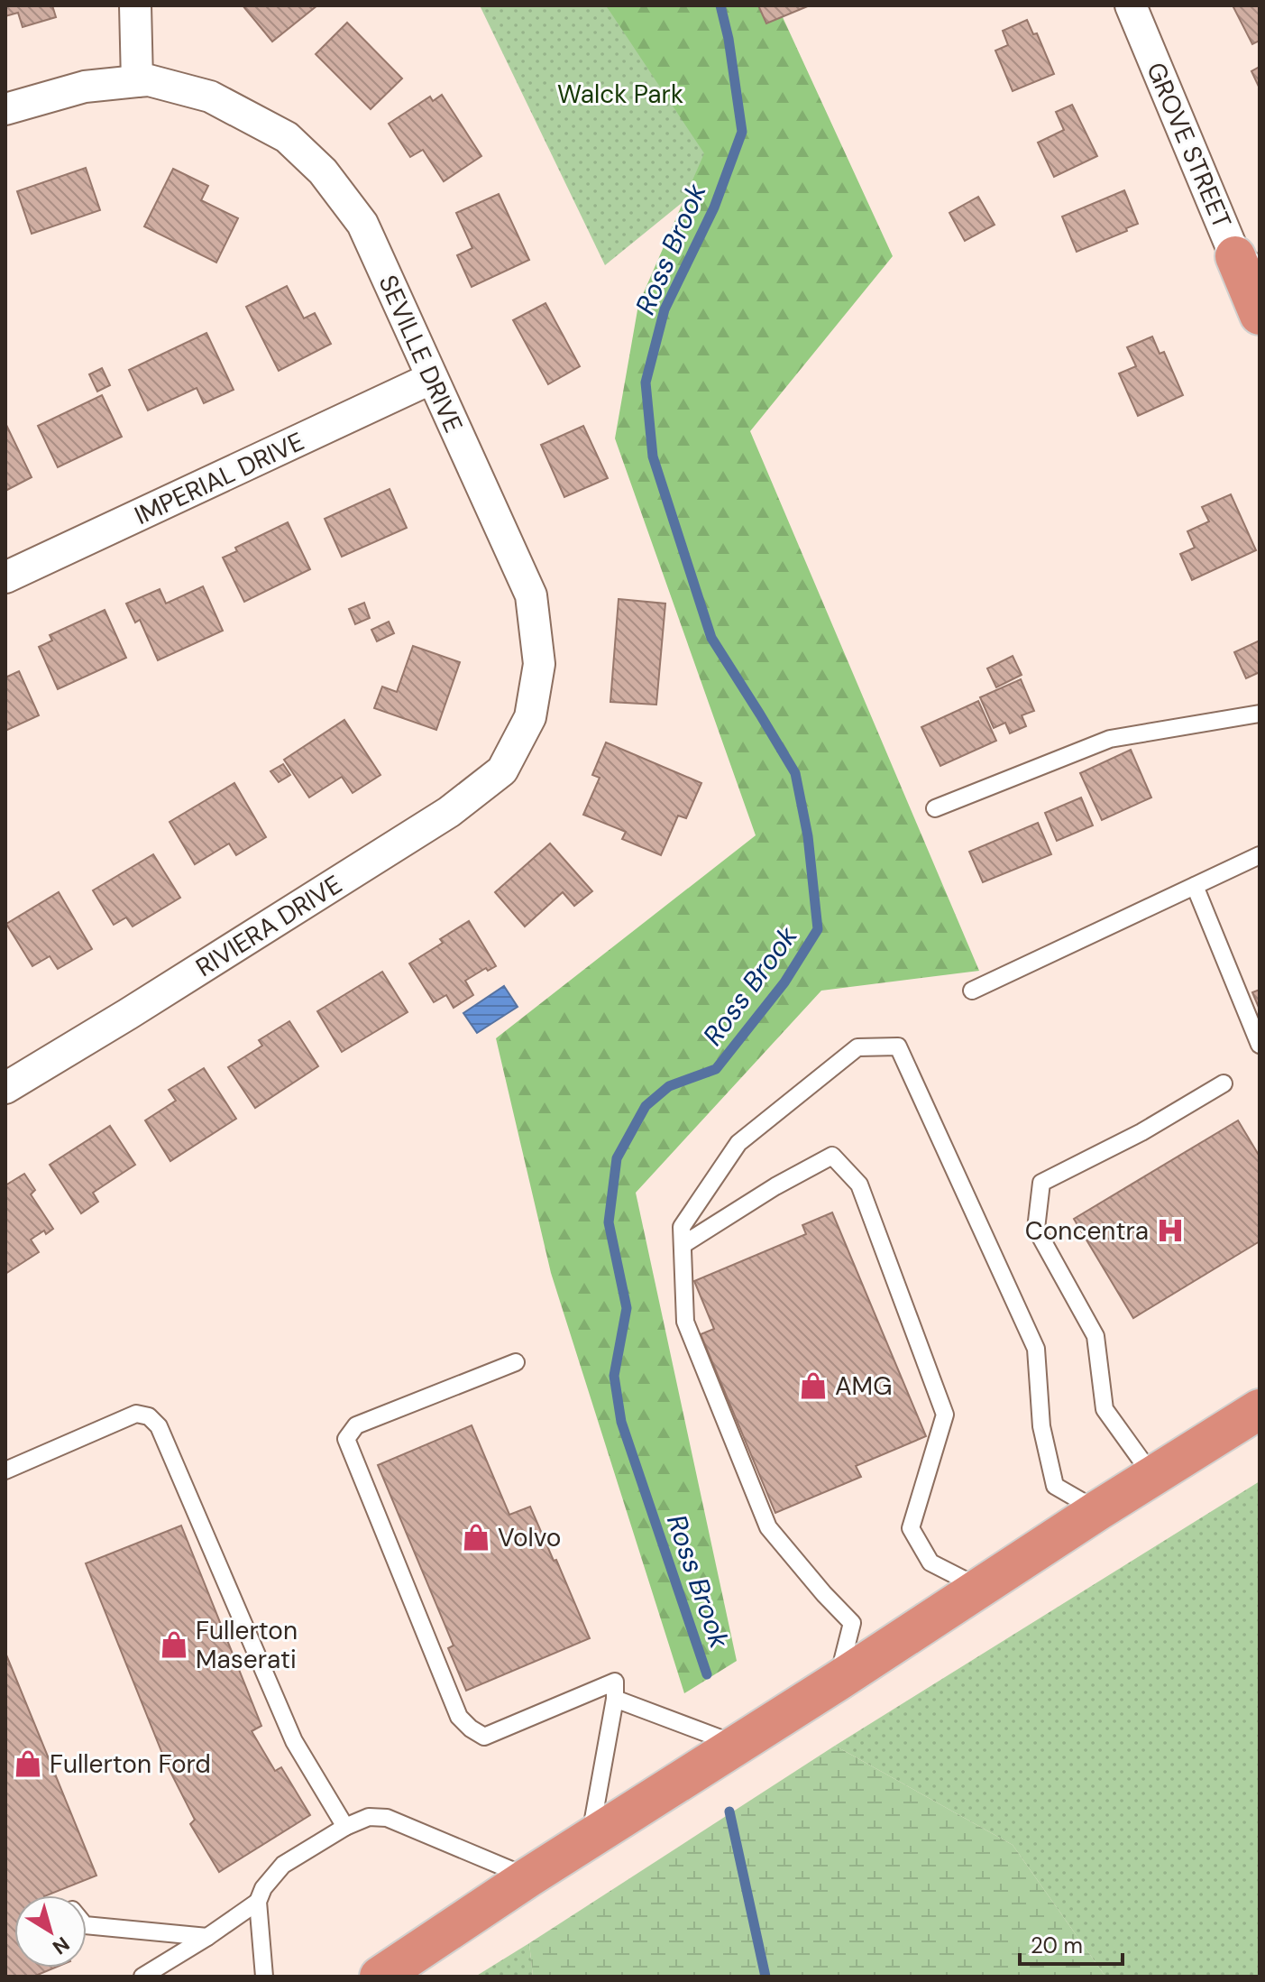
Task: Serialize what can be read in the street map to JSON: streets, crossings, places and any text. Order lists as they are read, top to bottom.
{
  "streets": {
    "street": [
      "GROVE STREET",
      "SEVILLE DRIVE",
      "IMPERIAL DRIVE",
      "RIVIERA DRIVE"
    ]
  },
  "crossings": [
    ["SEVILLE DRIVE", "IMPERIAL DRIVE"],
    ["SEVILLE DRIVE", "RIVIERA DRIVE"]
  ],
  "water": ["Ross Brook"],
  "parks": ["Walck Park"],
  "places": {
    "hospital": ["Concentra"],
    "shop": [
      "AMG",
      "Volvo",
      "Fullerton Maserati",
      "Fullerton Ford"
    ]
  },
  "scale_bar": "20 m",
  "north": "bottom right"
}
